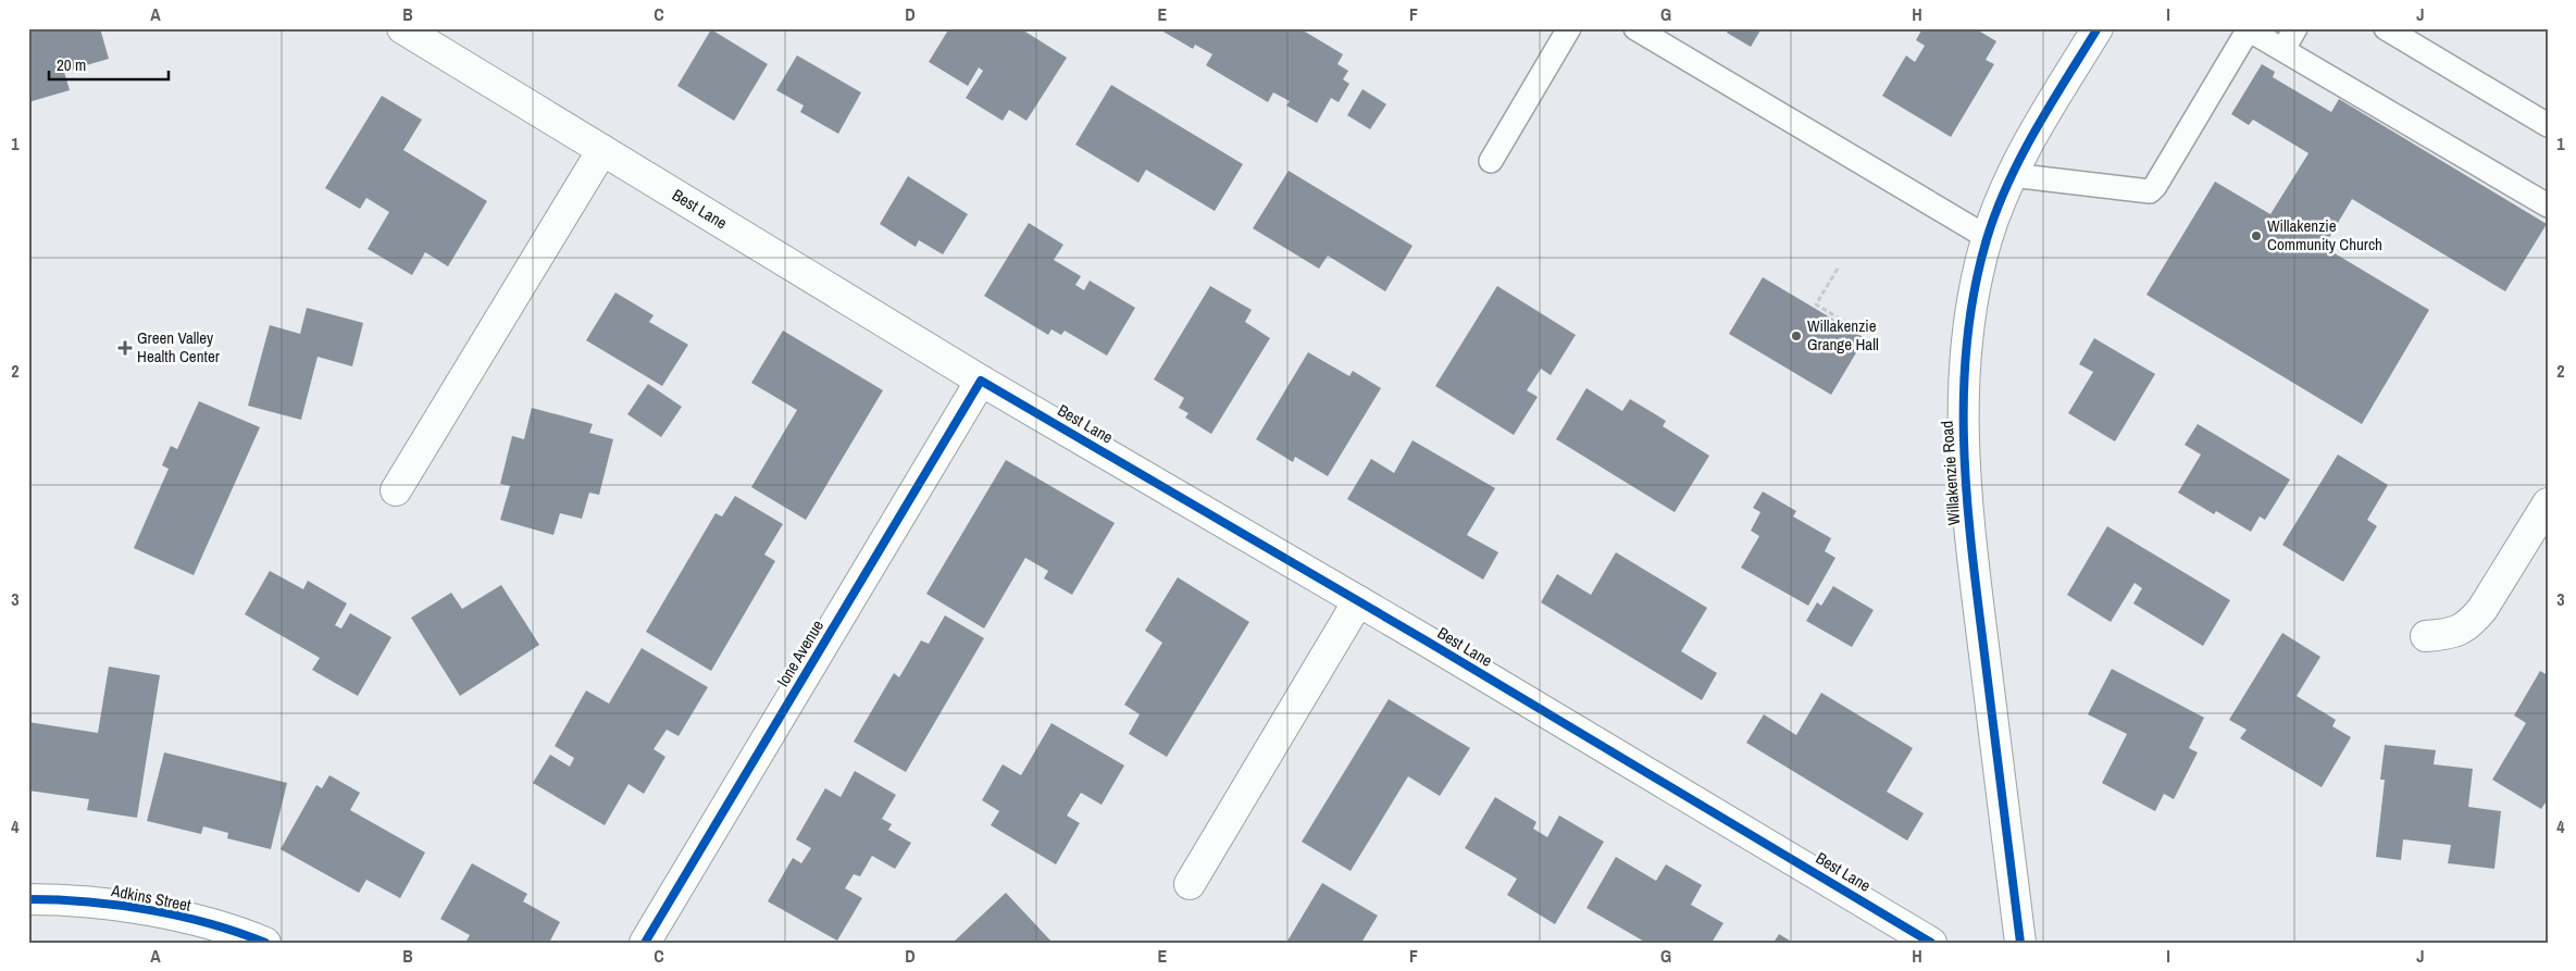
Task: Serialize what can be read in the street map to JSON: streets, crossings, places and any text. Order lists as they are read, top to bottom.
{
  "streets": {
    "street": [
      "Best Lane",
      "Willakenzie Road",
      "Ione Avenue",
      "Adkins Street"
    ]
  },
  "crossings": [
    ["Best Lane", "Ione Avenue"]
  ],
  "places": {
    "other": ["Willakenzie Community Church", "Willakenzie Grange Hall"],
    "health": ["Green Valley Health Center"]
  },
  "scale_bar": "20 m",
  "grid": {
    "columns": [
      "A",
      "B",
      "C",
      "D",
      "E",
      "F",
      "G",
      "H",
      "I",
      "J"
    ],
    "rows": [
      "1",
      "2",
      "3",
      "4"
    ]
  }
}
